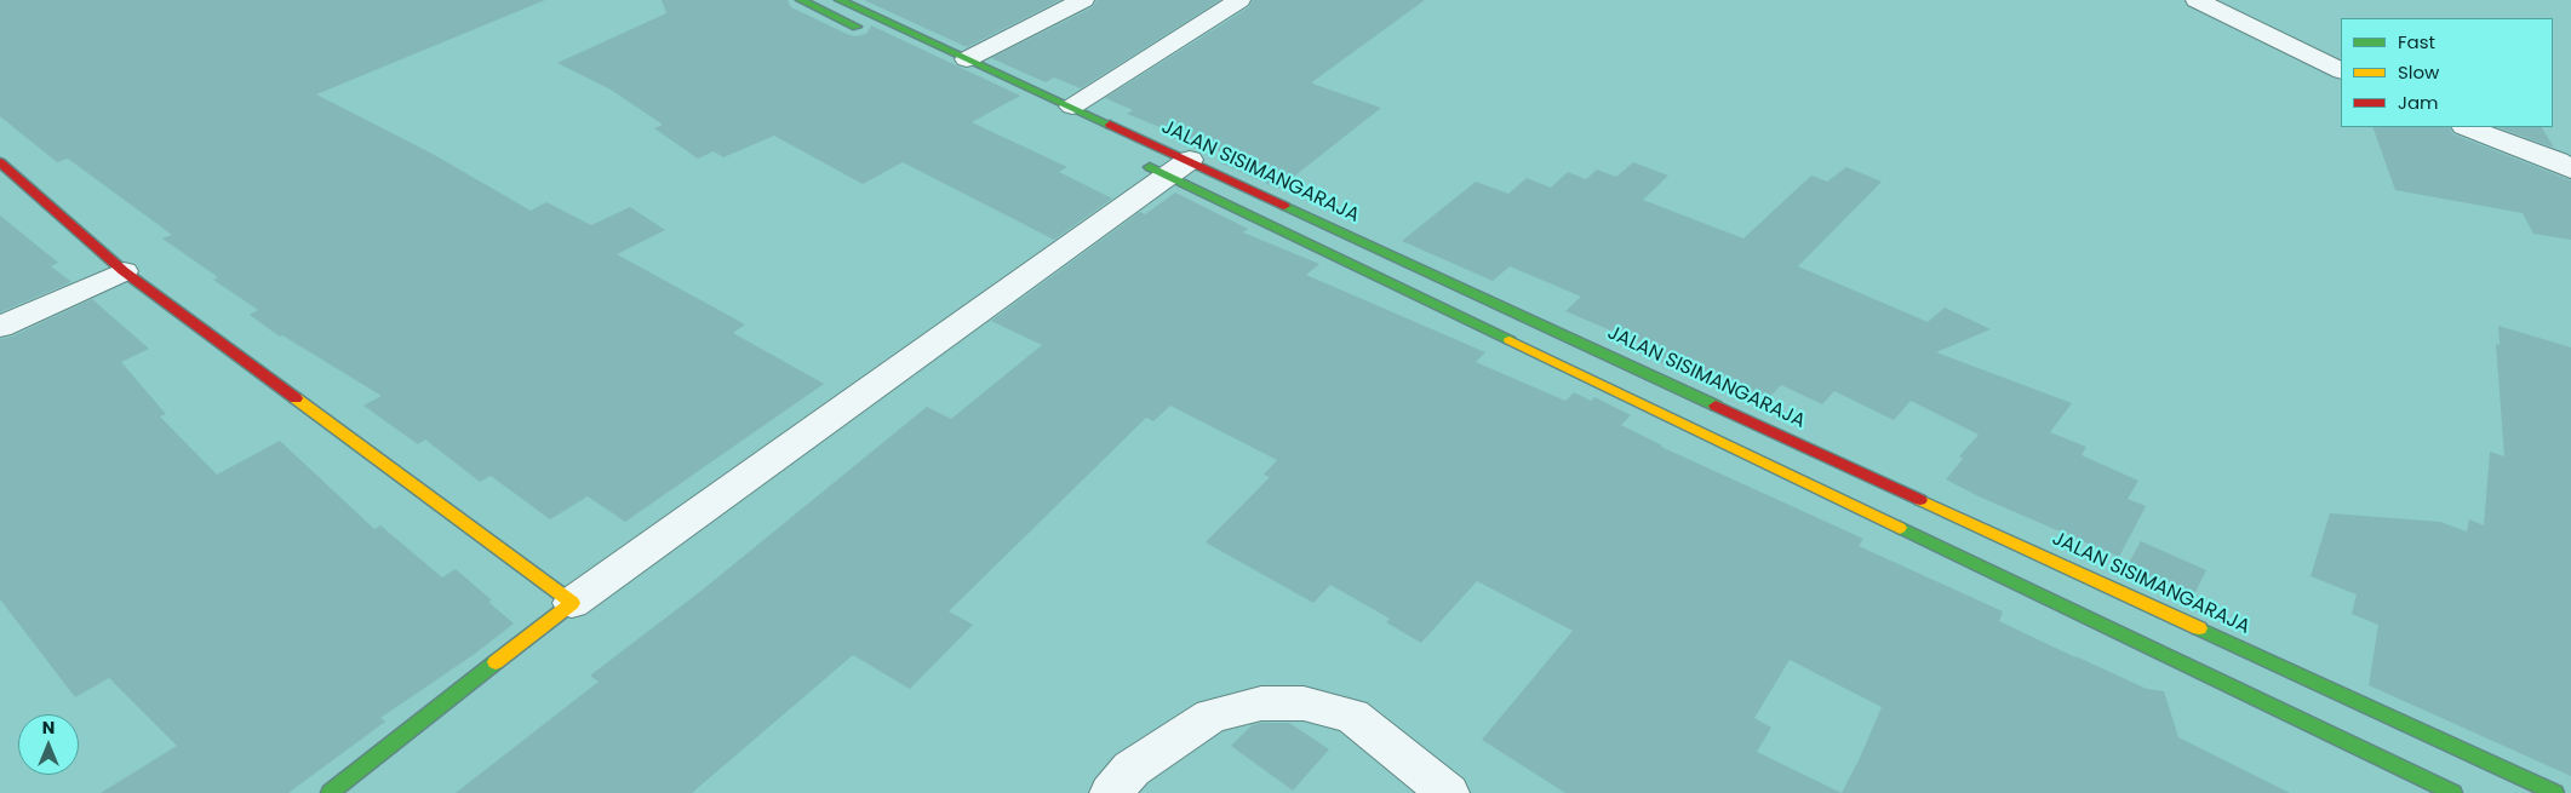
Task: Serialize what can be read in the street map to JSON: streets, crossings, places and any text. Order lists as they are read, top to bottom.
{
  "streets": {
    "main road": ["JALAN SISIMANGARAJA"]
  },
  "legend": ["Fast", "Slow", "Jam"],
  "north": "top"
}
